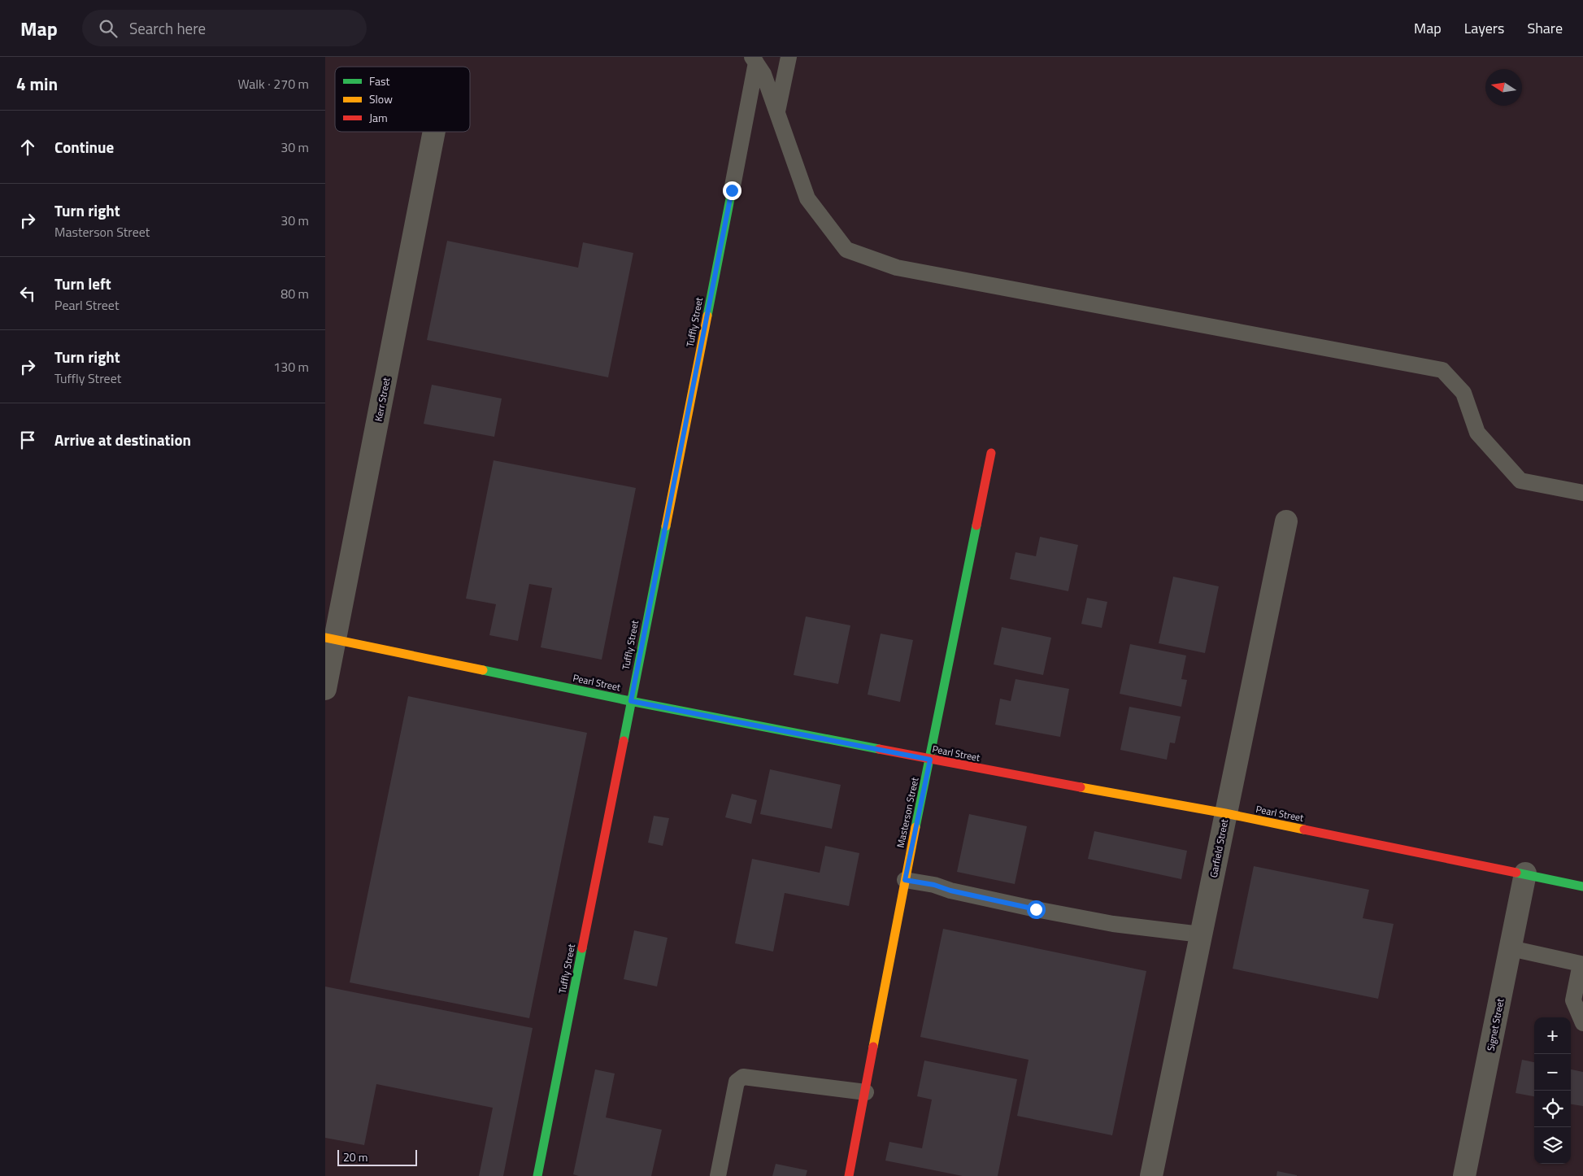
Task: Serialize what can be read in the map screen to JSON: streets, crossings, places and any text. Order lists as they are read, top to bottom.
{
  "streets": {
    "street": [
      "Tuffly Street",
      "Kerr Street",
      "Pearl Street",
      "Masterson Street",
      "Garfield Street",
      "Signet Street"
    ]
  },
  "crossings": [
    ["Tuffly Street", "Pearl Street"],
    ["Kerr Street", "Pearl Street"],
    ["Pearl Street", "Masterson Street"],
    ["Pearl Street", "Garfield Street"],
    ["Pearl Street", "Signet Street"]
  ],
  "legend": ["Fast", "Slow", "Jam"],
  "scale_bar": "20 m",
  "north": "left",
  "page": {
    "header": "Map",
    "search": "Search here",
    "nav": ["Map", "Layers", "Share"],
    "heading": ["4 min", "Walk · 270 m"],
    "list": [
      ["Continue", "30 m"],
      ["Turn right", "Masterson Street", "30 m"],
      ["Turn left", "Pearl Street", "80 m"],
      ["Turn right", "Tuffly Street", "130 m"],
      "Arrive at destination"
    ],
    "map_buttons": ["+", "−"],
    "scale": "20 m"
  }
}
